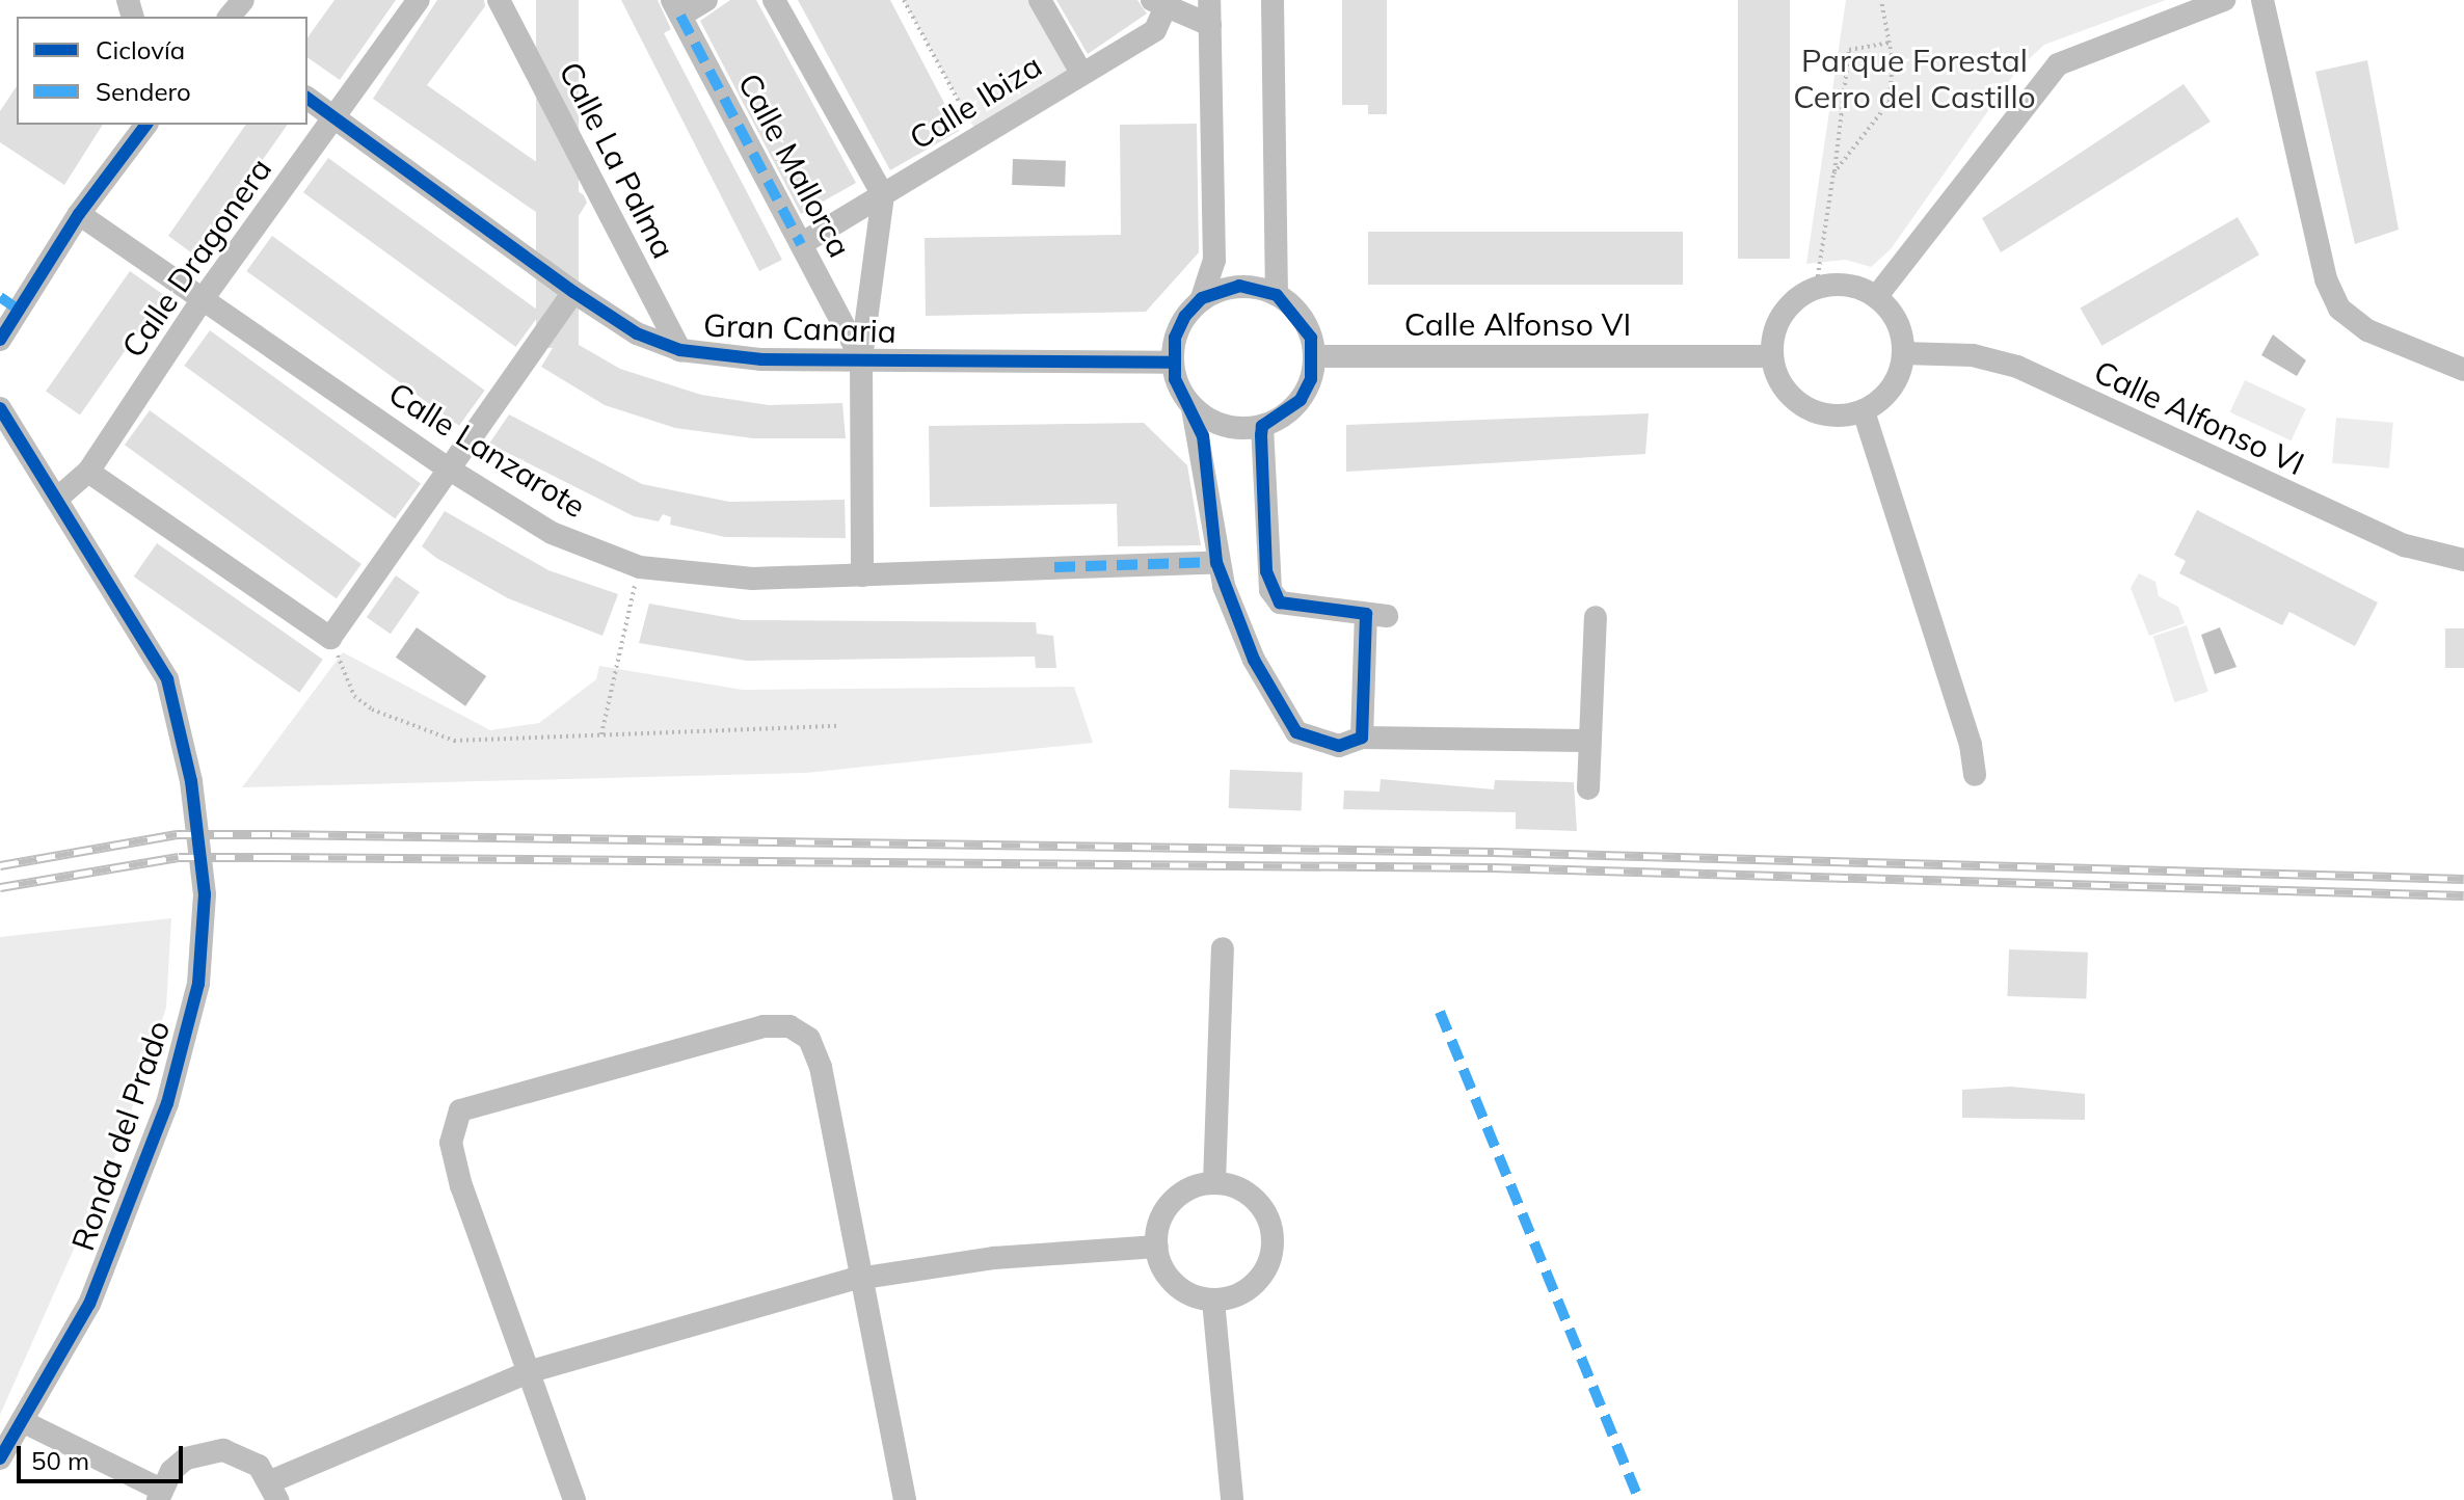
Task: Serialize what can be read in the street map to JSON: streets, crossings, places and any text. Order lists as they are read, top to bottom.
{
  "streets": {
    "street": [
      "Calle Ibiza",
      "Calle La Palma",
      "Calle Mallorca",
      "Calle Dragonera",
      "Calle Alfonso VI",
      "Gran Canaria",
      "Calle Lanzarote",
      "Ronda del Prado"
    ]
  },
  "crossings": [
    ["Calle Ibiza", "Calle Mallorca"],
    ["Calle La Palma", "Gran Canaria"],
    ["Calle Mallorca", "Gran Canaria"],
    ["Calle Dragonera", "Gran Canaria"],
    ["Calle Dragonera", "Calle Lanzarote"],
    ["Calle Dragonera", "Ronda del Prado"],
    ["Calle Alfonso VI", "Gran Canaria"]
  ],
  "parks": ["Parque Forestal Cerro del Castillo"],
  "legend": ["Ciclovía", "Sendero"],
  "scale_bar": "50 m"
}
